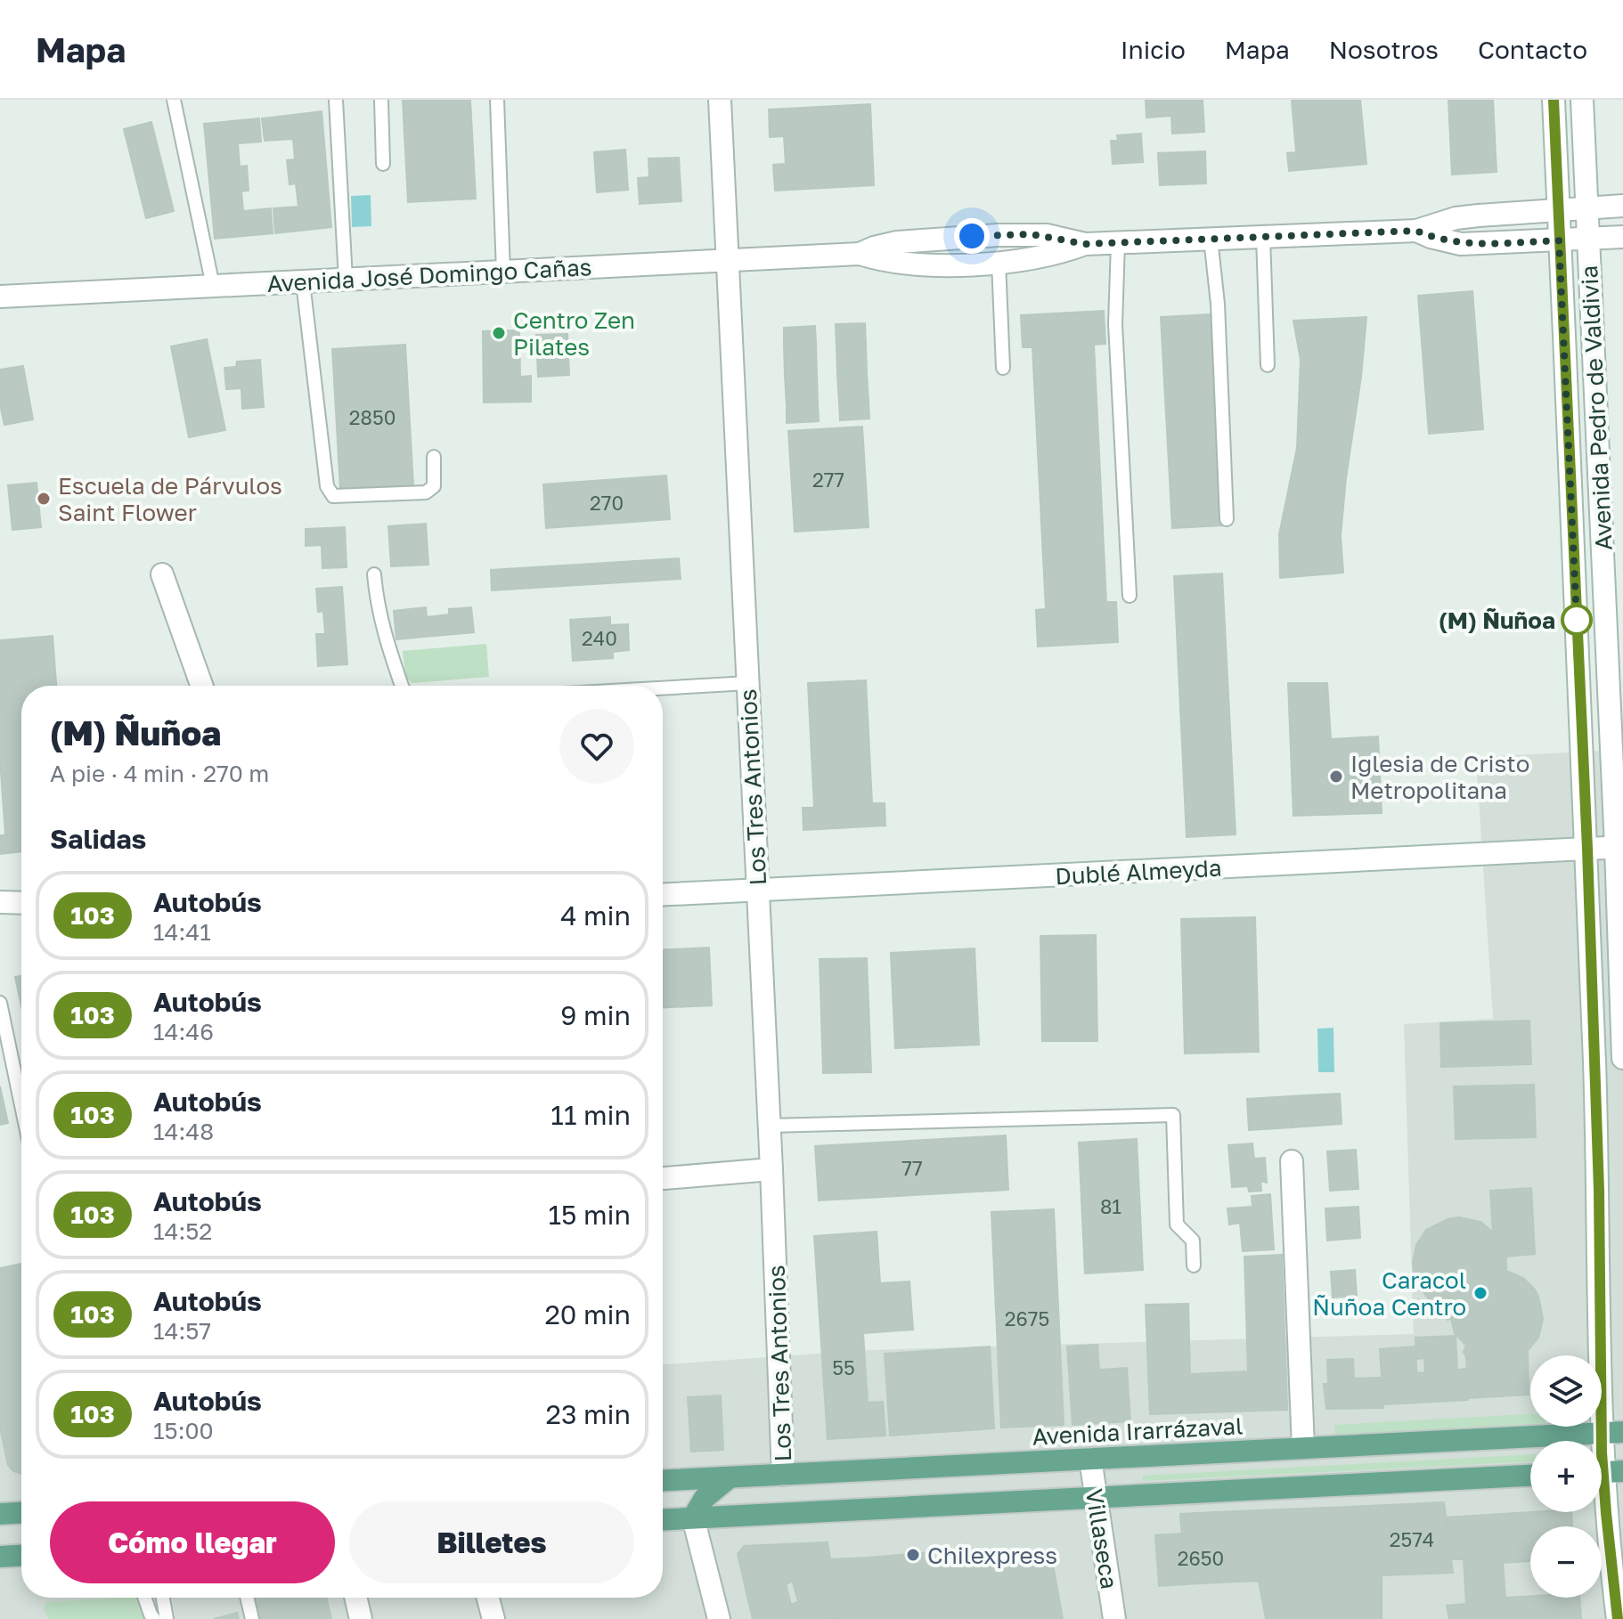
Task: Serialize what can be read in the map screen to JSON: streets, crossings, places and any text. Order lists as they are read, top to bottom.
{
  "streets": {
    "main road": ["Avenida Irarrázaval"],
    "street": [
      "Avenida José Domingo Cañas",
      "Avenida Pedro de Valdivia",
      "Los Tres Antonios",
      "Dublé Almeyda",
      "Villaseca"
    ]
  },
  "crossings": [
    ["Avenida José Domingo Cañas", "Avenida Pedro de Valdivia"],
    ["Avenida José Domingo Cañas", "Los Tres Antonios"],
    ["Avenida Pedro de Valdivia", "Dublé Almeyda"],
    ["Avenida Pedro de Valdivia", "Avenida Irarrázaval"],
    ["Los Tres Antonios", "Dublé Almeyda"],
    ["Los Tres Antonios", "Avenida Irarrázaval"],
    ["Avenida Irarrázaval", "Villaseca"]
  ],
  "places": [
    "Centro Zen Pilates",
    "Escuela de Párvulos Saint Flower",
    "(M) Ñuñoa",
    "Iglesia de Cristo Metropolitana",
    "Caracol Ñuñoa Centro",
    "Chilexpress"
  ],
  "lines": ["bus line 103"],
  "house_numbers": [
    "2850",
    "277",
    "270",
    "240",
    "77",
    "81",
    "2675",
    "55",
    "2574",
    "2650"
  ],
  "page": {
    "header": "Mapa",
    "nav": [
      "Inicio",
      "Mapa",
      "Nosotros",
      "Contacto"
    ],
    "heading": [
      ["(M) Ñuñoa", "A pie · 4 min · 270 m"],
      "Salidas"
    ],
    "list": [
      {
        "mark": "103",
        "name": "Autobús",
        "note": "14:41",
        "value": "4 min"
      },
      {
        "mark": "103",
        "name": "Autobús",
        "note": "14:46",
        "value": "9 min"
      },
      {
        "mark": "103",
        "name": "Autobús",
        "note": "14:48",
        "value": "11 min"
      },
      {
        "mark": "103",
        "name": "Autobús",
        "note": "14:52",
        "value": "15 min"
      },
      {
        "mark": "103",
        "name": "Autobús",
        "note": "14:57",
        "value": "20 min"
      },
      {
        "mark": "103",
        "name": "Autobús",
        "note": "15:00",
        "value": "23 min"
      }
    ],
    "map_buttons": ["+", "−"],
    "buttons": ["Cómo llegar", "Billetes"]
  }
}
